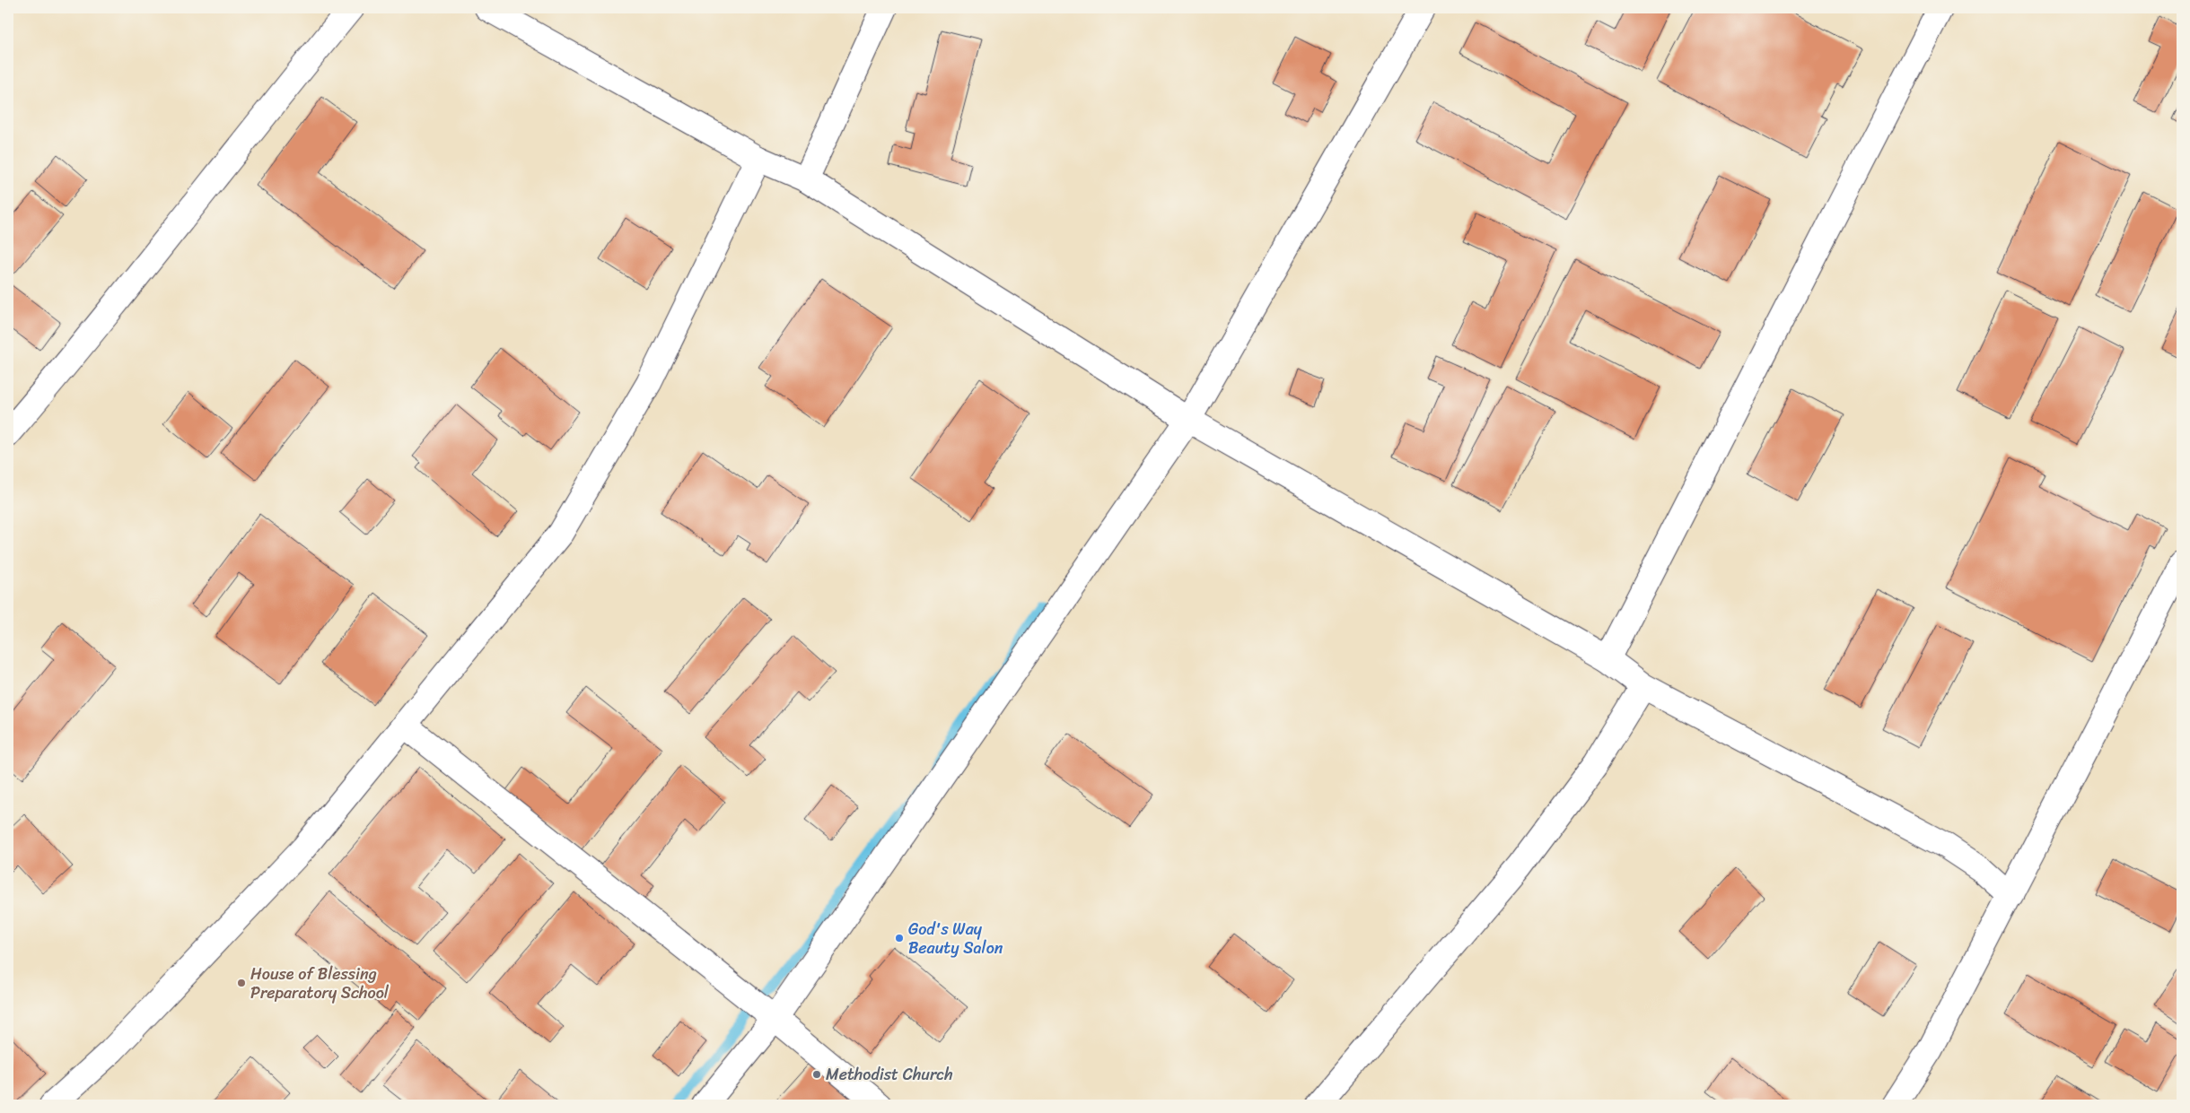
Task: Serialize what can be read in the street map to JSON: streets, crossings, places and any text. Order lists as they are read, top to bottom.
{
  "places": ["God's Way Beauty Salon", "House of Blessing Preparatory School", "Methodist Church"]
}
